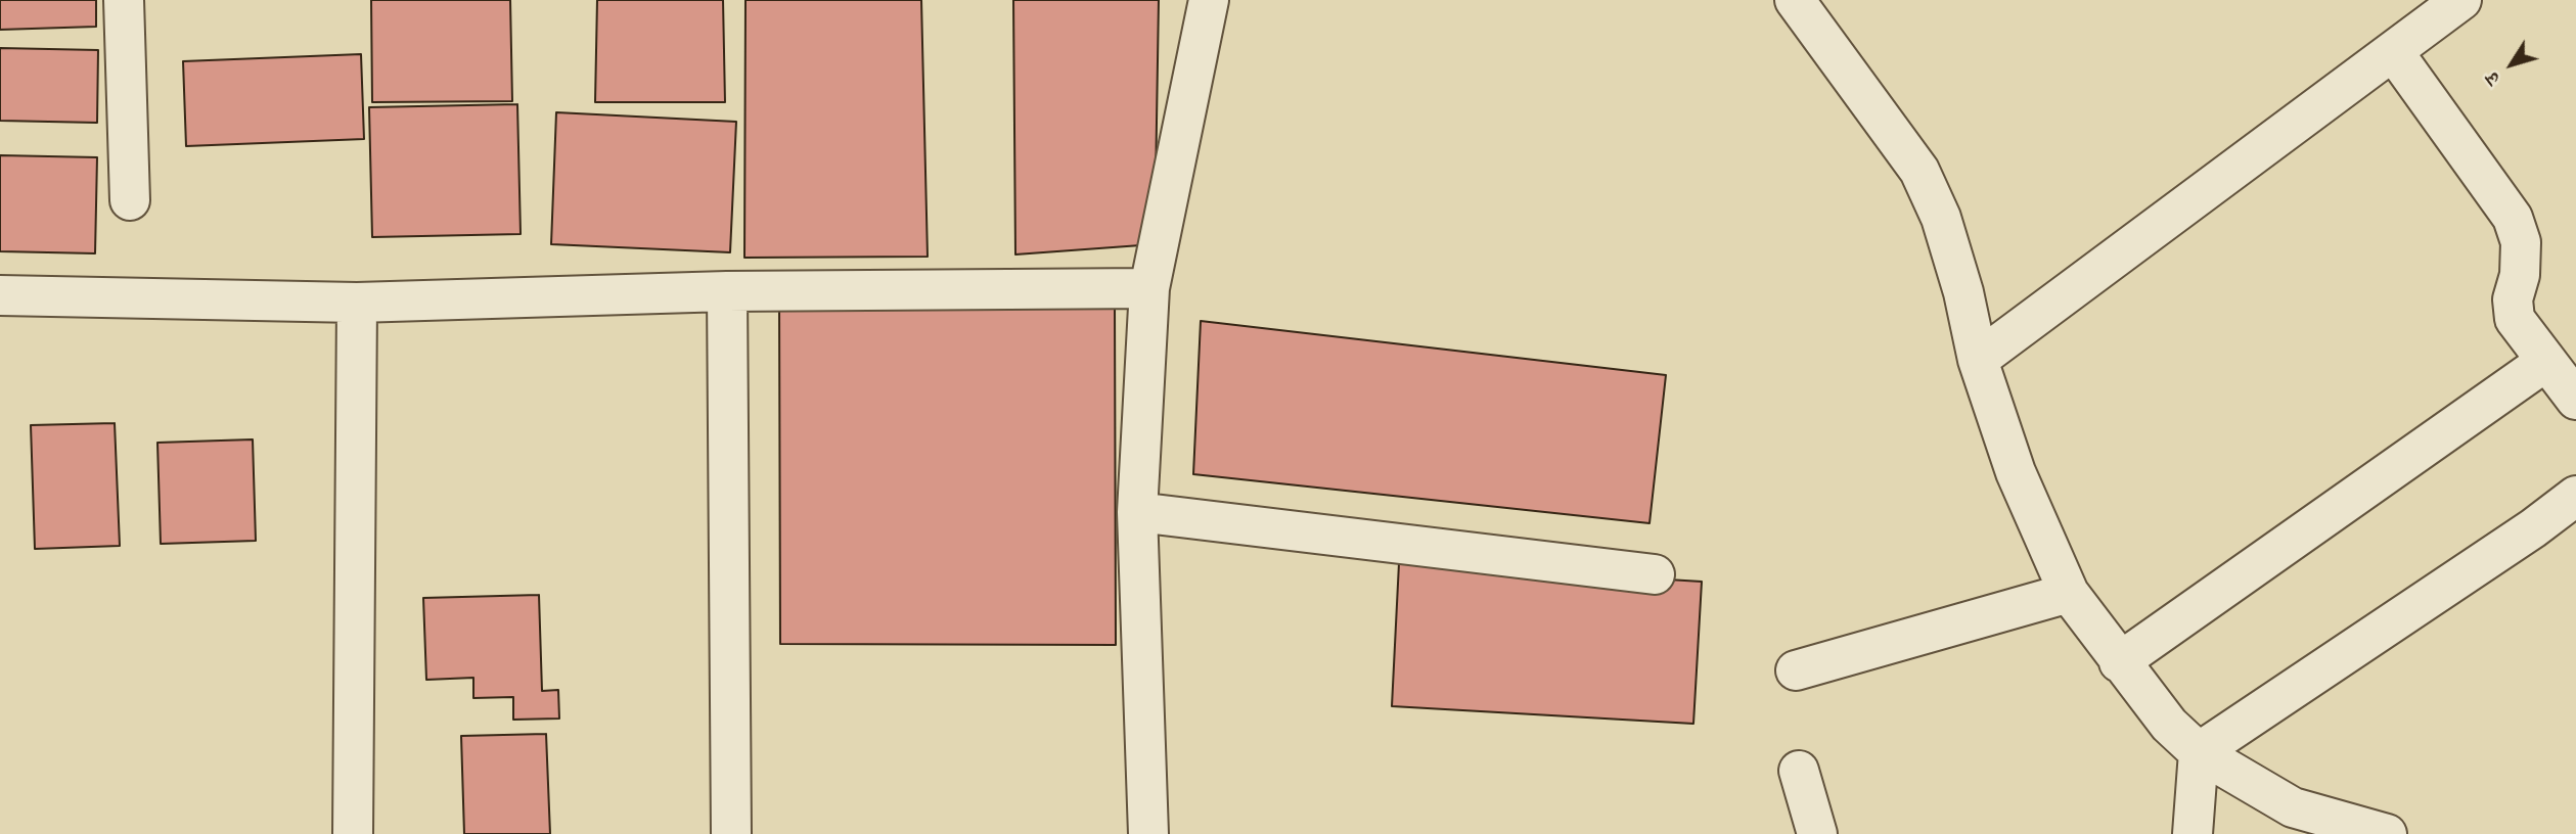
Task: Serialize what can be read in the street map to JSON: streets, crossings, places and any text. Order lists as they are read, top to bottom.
{
  "north": "bottom left"
}
